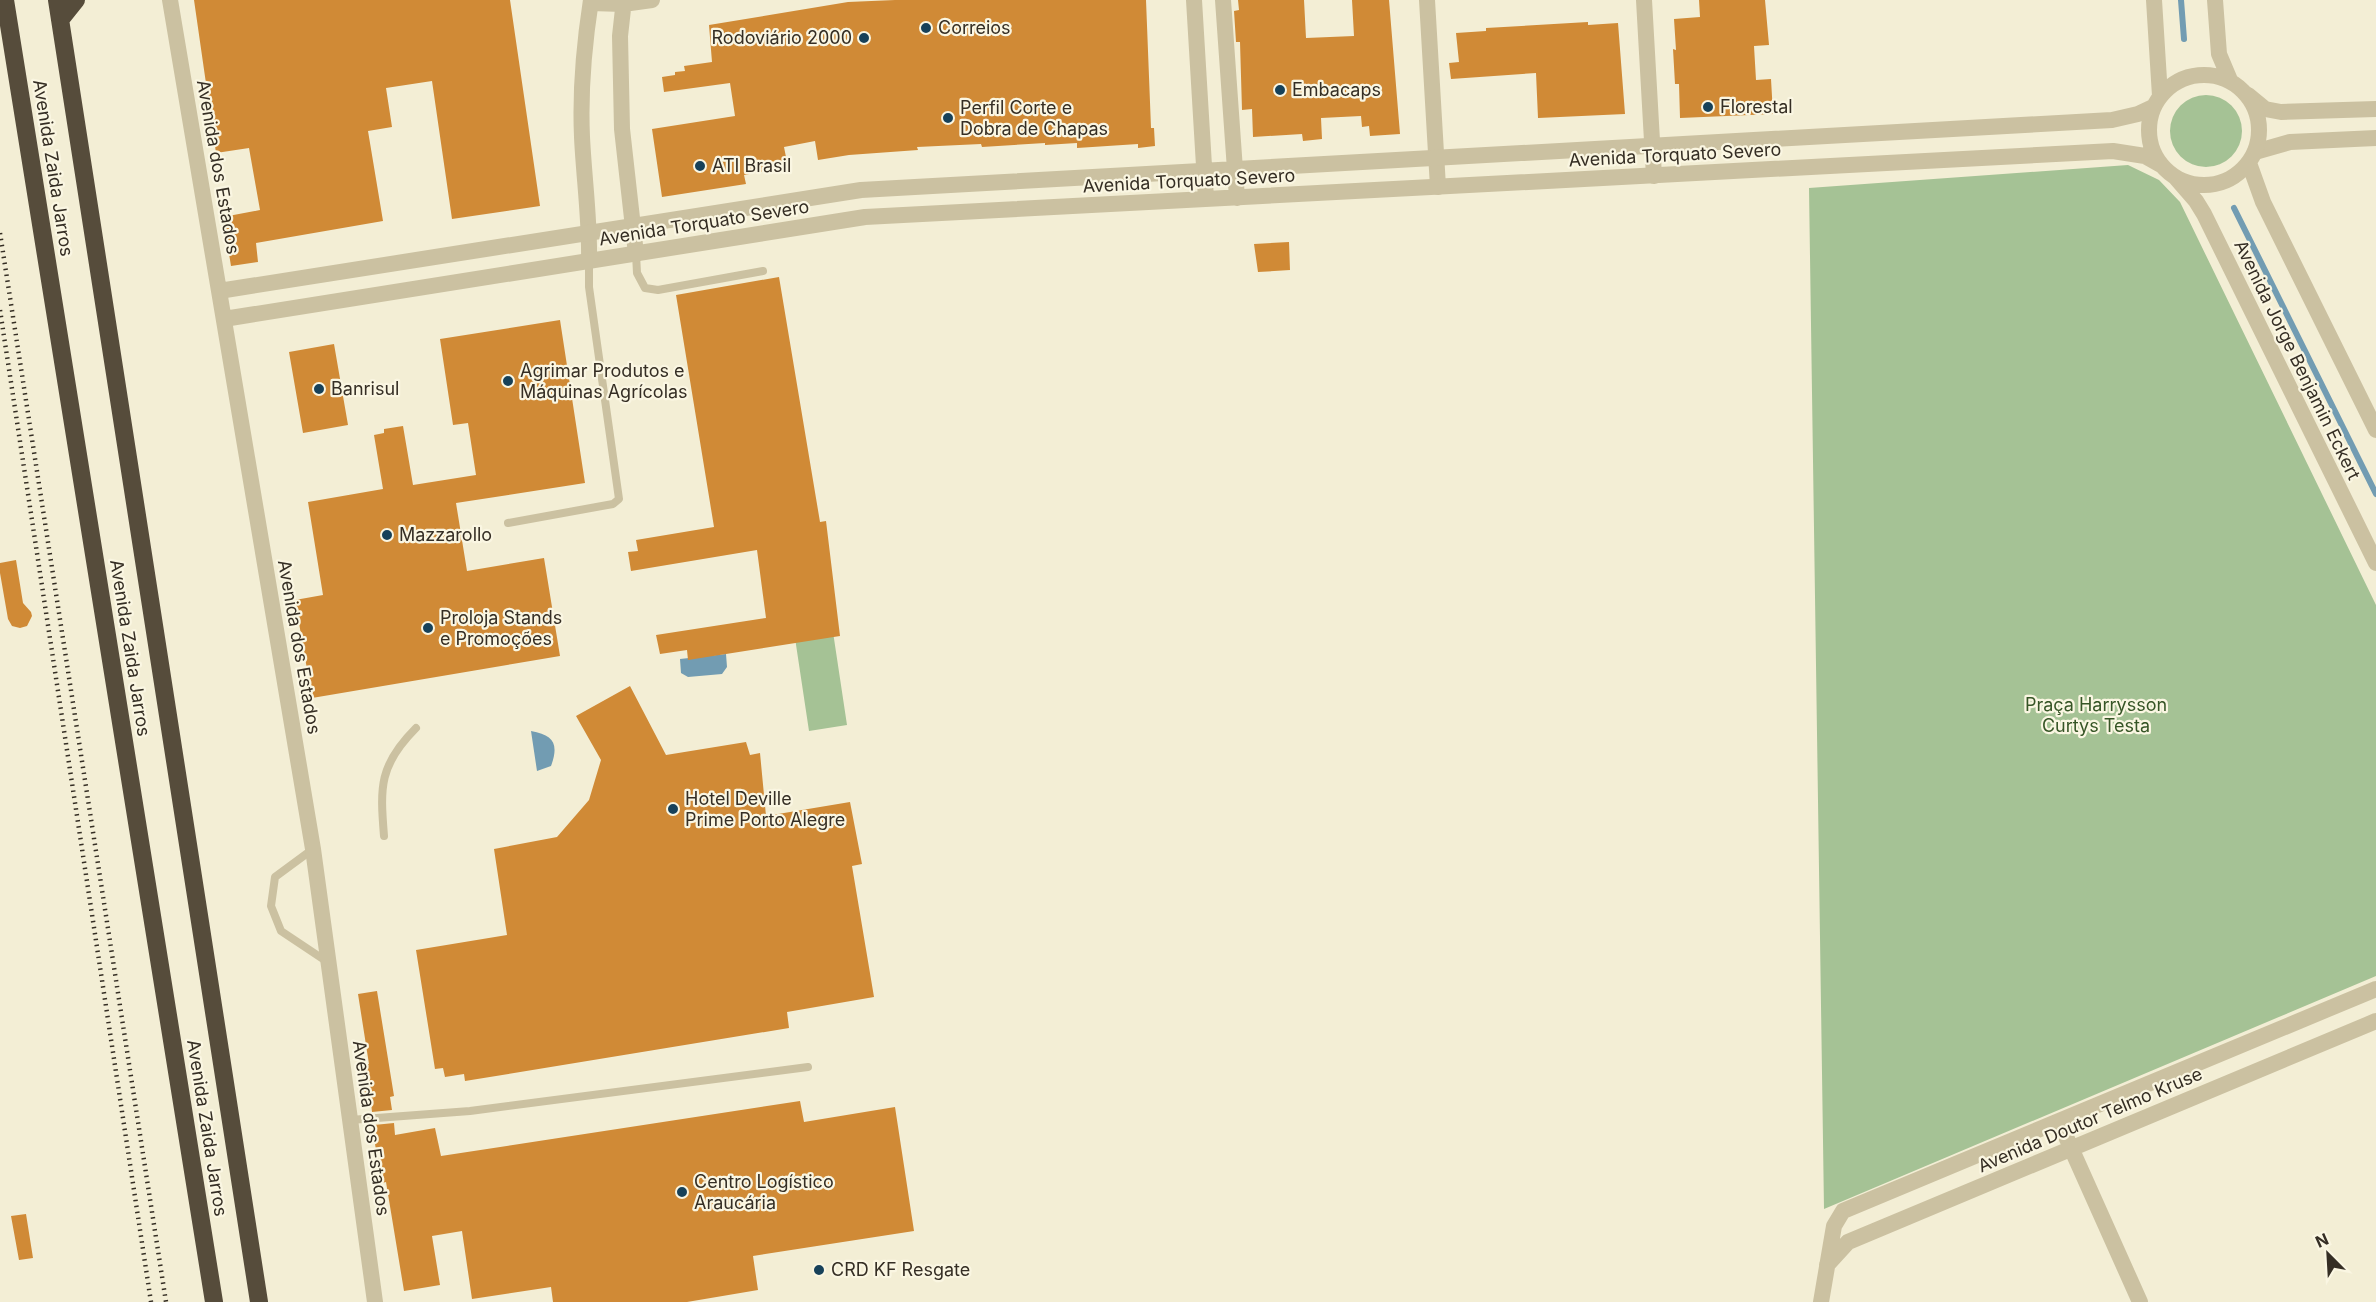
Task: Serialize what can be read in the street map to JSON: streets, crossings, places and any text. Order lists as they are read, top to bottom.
{
  "streets": {
    "highway": ["Avenida Zaida Jarros"],
    "street": [
      "Avenida Torquato Severo",
      "Avenida dos Estados",
      "Avenida Jorge Benjamin Eckert",
      "Avenida Doutor Telmo Kruse"
    ]
  },
  "crossings": [
    ["Avenida Torquato Severo", "Avenida dos Estados"],
    ["Avenida Torquato Severo", "Avenida Jorge Benjamin Eckert"]
  ],
  "parks": ["Praça Harrysson Curtys Testa"],
  "places": [
    "Correios",
    "Rodoviário 2000",
    "Embacaps",
    "Florestal",
    "Perfil Corte e Dobra de Chapas",
    "ATI Brasil",
    "Agrimar Produtos e Máquinas Agrícolas",
    "Banrisul",
    "Mazzarollo",
    "Proloja Stands e Promoções",
    "Hotel Deville Prime Porto Alegre",
    "Centro Logístico Araucária",
    "CRD KF Resgate"
  ],
  "north": "top left"
}
